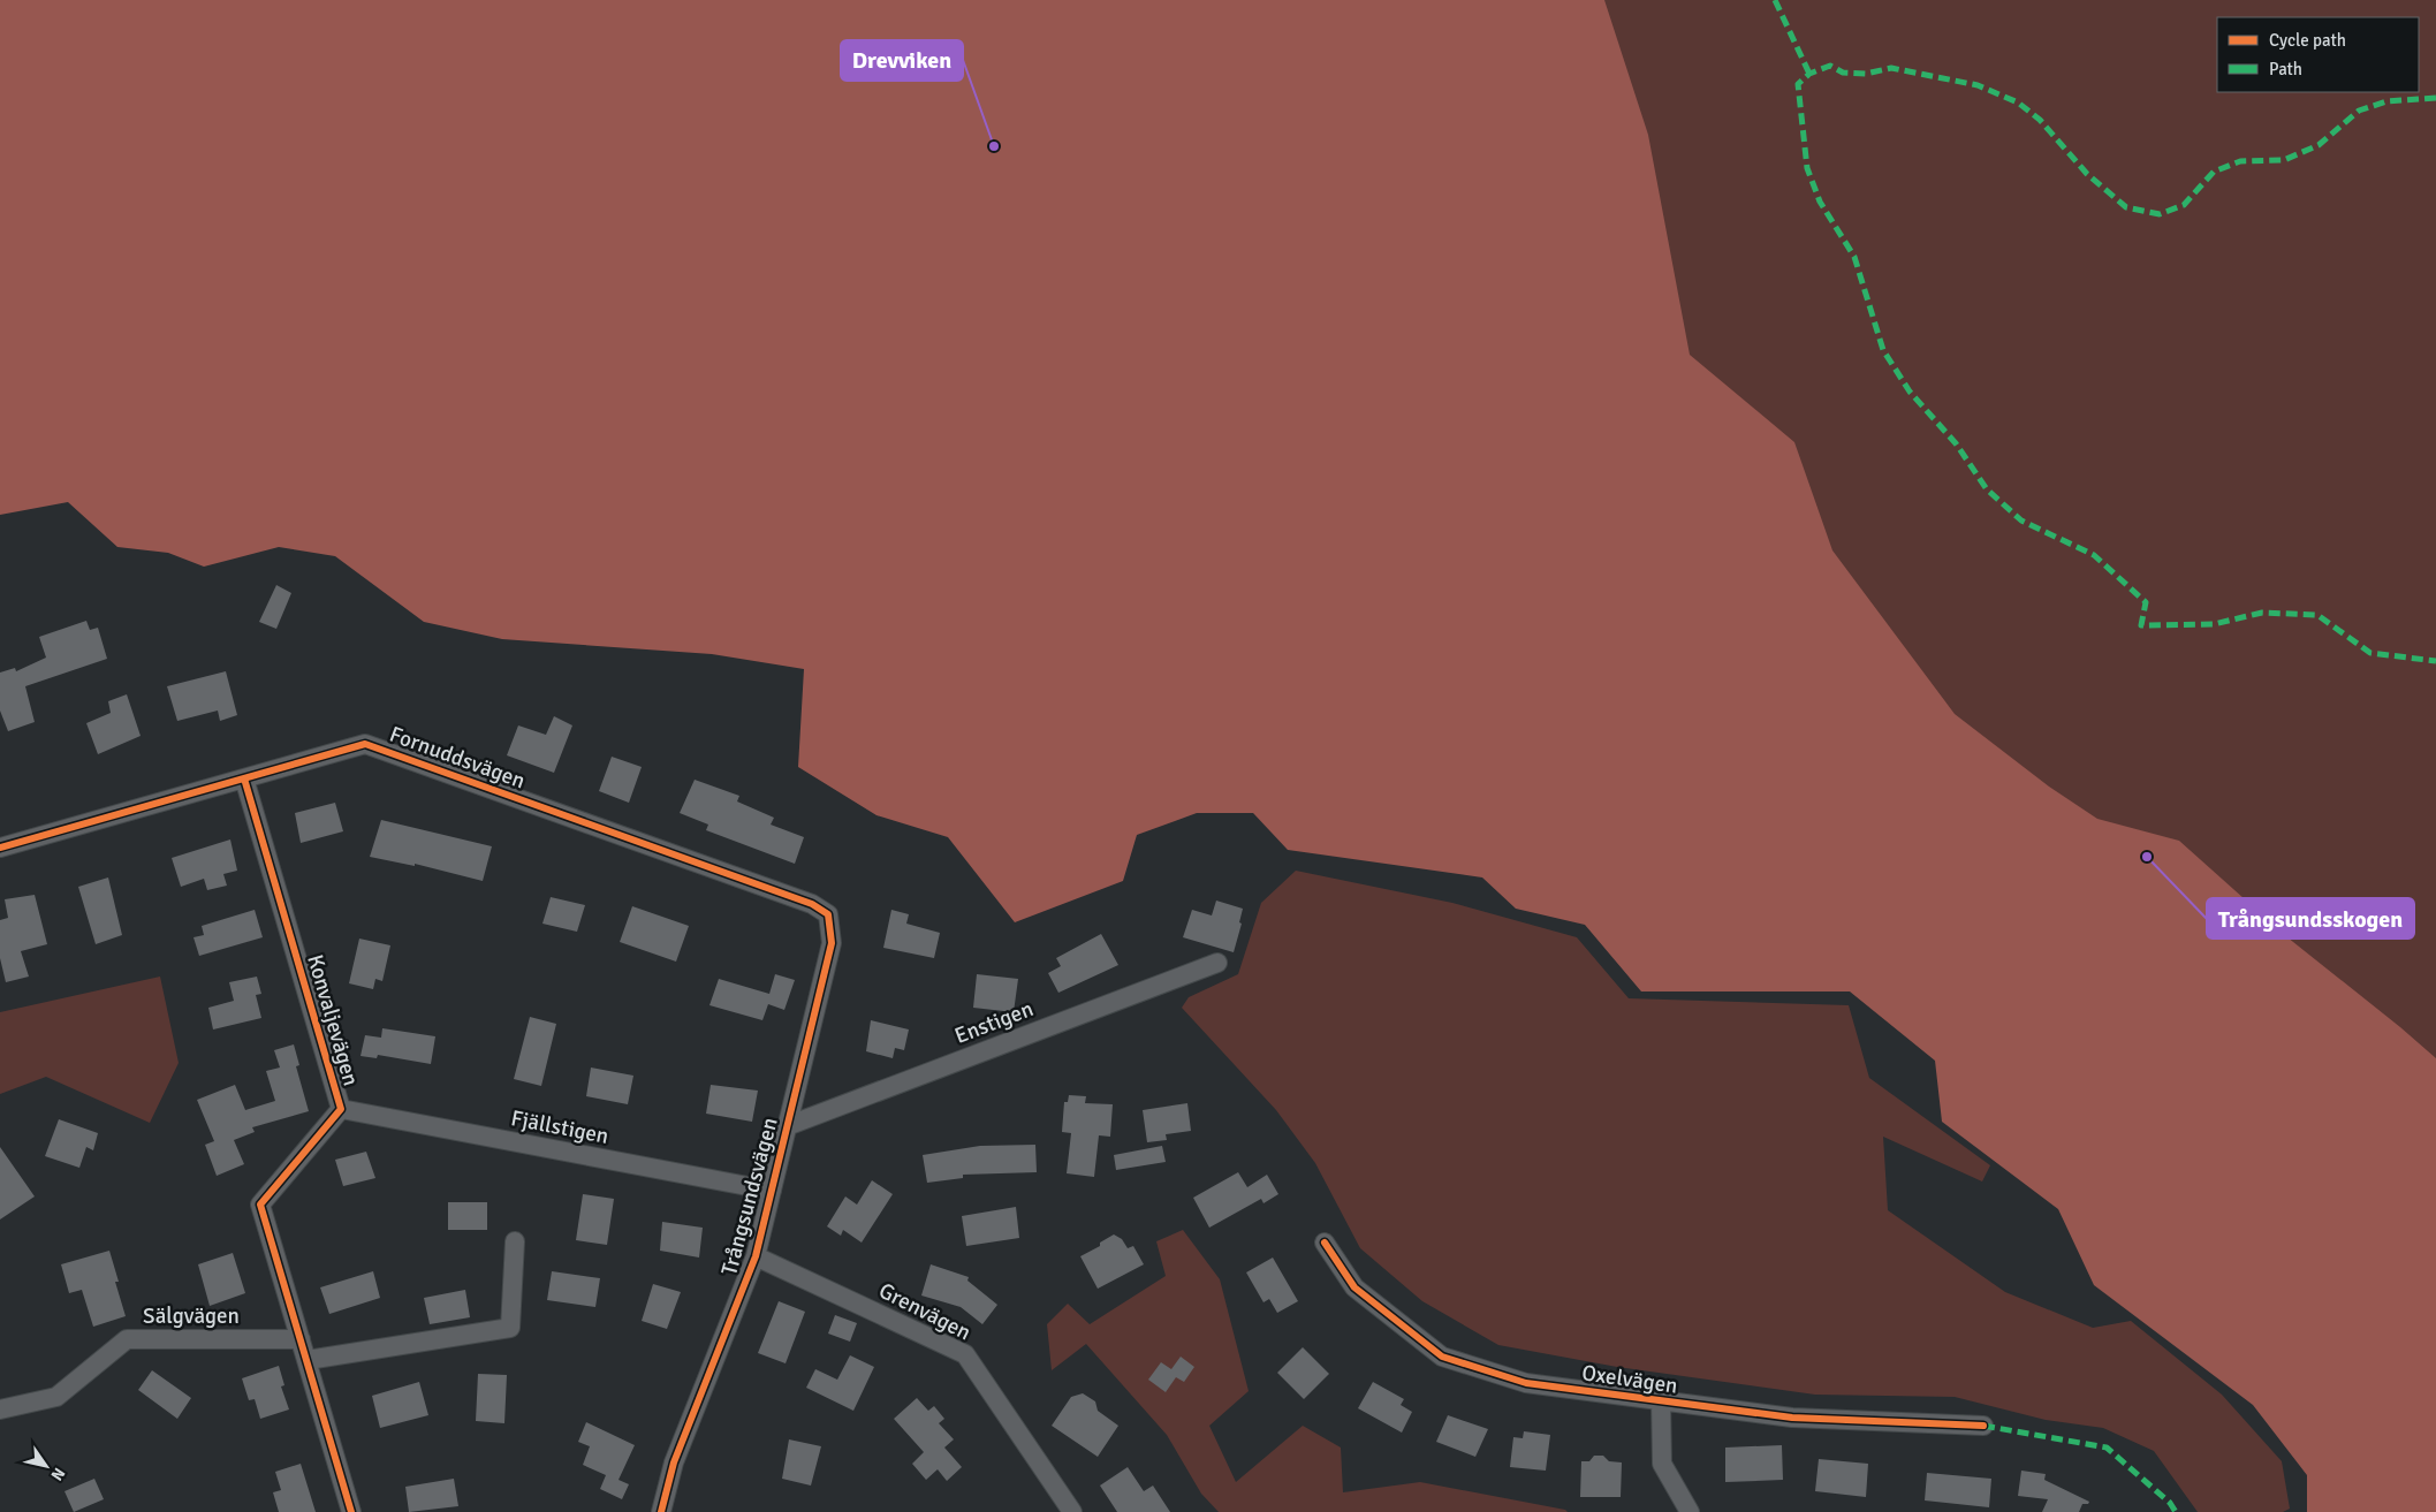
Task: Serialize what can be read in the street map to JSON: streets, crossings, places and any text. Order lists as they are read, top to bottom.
{
  "streets": {
    "street": [
      "Fornuddsvägen",
      "Konvaljevägen",
      "Enstigen",
      "Fjällstigen",
      "Trångsundsvägen",
      "Grenvägen",
      "Sälgvägen",
      "Oxelvägen"
    ]
  },
  "crossings": [
    ["Fornuddsvägen", "Konvaljevägen"],
    ["Fornuddsvägen", "Trångsundsvägen"],
    ["Konvaljevägen", "Fjällstigen"],
    ["Konvaljevägen", "Sälgvägen"],
    ["Enstigen", "Trångsundsvägen"],
    ["Fjällstigen", "Trångsundsvägen"],
    ["Trångsundsvägen", "Grenvägen"]
  ],
  "places": ["Drevviken", "Trångsundsskogen"],
  "legend": ["Cycle path", "Path"],
  "north": "bottom right"
}
